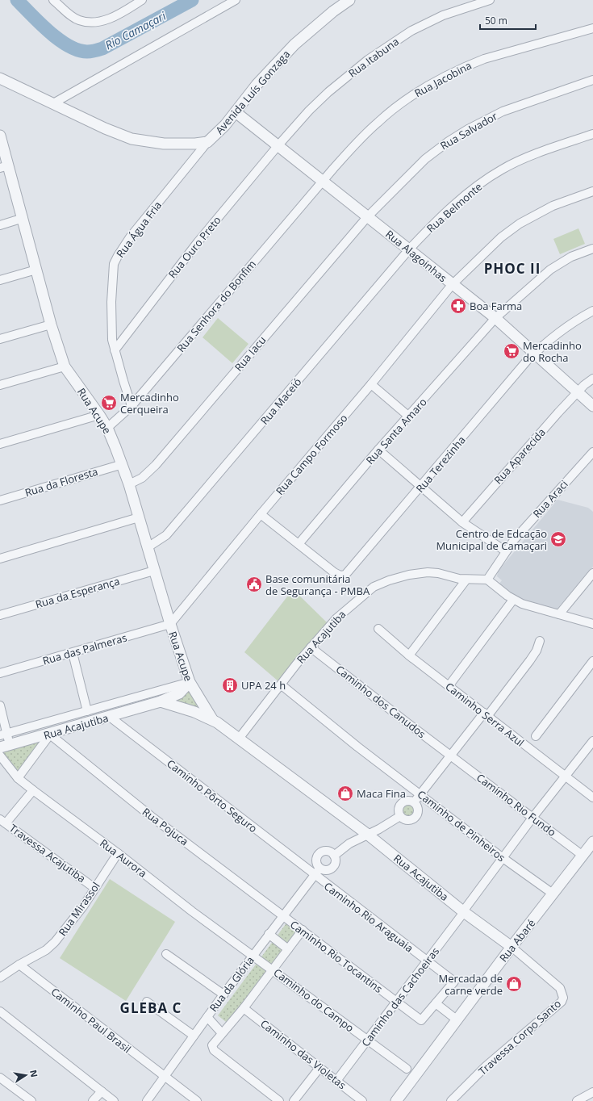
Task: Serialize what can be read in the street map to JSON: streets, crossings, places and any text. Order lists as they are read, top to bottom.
{
  "streets": {
    "street": [
      "Rua Itabuna",
      "Rua Jacobina",
      "Avenida Luís Gonzaga",
      "Rua Salvador",
      "Rua Belmonte",
      "Rua Água Fria",
      "Rua Ouro Preto",
      "Rua Alagoinhas",
      "Rua Senhora do Bonfim",
      "Rua Iacu",
      "Rua Maceió",
      "Rua Acupe",
      "Rua Santa Amaro",
      "Rua Campo Formoso",
      "Rua Aparecida",
      "Rua Terezinha",
      "Rua da Floresta",
      "Rua Araci",
      "Rua da Esperança",
      "Rua Acajutiba",
      "Rua das Palmeras",
      "Caminho dos Canudos",
      "Caminho Serra Azul",
      "Caminho Pôrto Seguro",
      "Caminho Rio Fundo",
      "Caminho de Pinheiros",
      "Rua Pojuca",
      "Travessa Acajutiba",
      "Rua Aurora",
      "Rua Mirassol",
      "Caminho Rio Araguaia",
      "Rua Abaré",
      "Caminho Rio Tocantins",
      "Rua da Glória",
      "Caminho das Cachoeiras",
      "Caminho do Campo",
      "Caminho Paul Brasil",
      "Travessa Corpo Santo",
      "Caminho das Violetas"
    ]
  },
  "crossings": [
    ["Rua Itabuna", "Rua Ouro Preto"],
    ["Rua Itabuna", "Rua Alagoinhas"],
    ["Rua Jacobina", "Rua Alagoinhas"],
    ["Rua Jacobina", "Rua Senhora do Bonfim"],
    ["Avenida Luís Gonzaga", "Rua Água Fria"],
    ["Avenida Luís Gonzaga", "Rua Alagoinhas"],
    ["Rua Salvador", "Rua Alagoinhas"],
    ["Rua Salvador", "Rua Iacu"],
    ["Rua Belmonte", "Rua Alagoinhas"],
    ["Rua Belmonte", "Rua Maceió"],
    ["Rua Água Fria", "Rua Ouro Preto"],
    ["Rua Água Fria", "Rua Senhora do Bonfim"],
    ["Rua Ouro Preto", "Rua Alagoinhas"],
    ["Rua Alagoinhas", "Rua Senhora do Bonfim"],
    ["Rua Alagoinhas", "Rua Iacu"],
    ["Rua Alagoinhas", "Rua Maceió"],
    ["Rua Alagoinhas", "Rua Santa Amaro"],
    ["Rua Alagoinhas", "Rua Campo Formoso"],
    ["Rua Alagoinhas", "Rua Aparecida"],
    ["Rua Alagoinhas", "Rua Terezinha"],
    ["Rua Senhora do Bonfim", "Rua Acupe"],
    ["Rua Iacu", "Rua Acupe"],
    ["Rua Maceió", "Rua Acupe"],
    ["Rua Acupe", "Rua Campo Formoso"],
    ["Rua Acupe", "Rua da Floresta"],
    ["Rua Acupe", "Rua da Esperança"],
    ["Rua Acupe", "Rua Acajutiba"],
    ["Rua Acupe", "Rua das Palmeras"],
    ["Rua Santa Amaro", "Rua Terezinha"],
    ["Rua Campo Formoso", "Rua das Palmeras"],
    ["Rua Araci", "Rua Acajutiba"],
    ["Rua Acajutiba", "Caminho dos Canudos"],
    ["Rua Acajutiba", "Caminho Pôrto Seguro"],
    ["Rua Acajutiba", "Caminho de Pinheiros"],
    ["Rua Acajutiba", "Rua Pojuca"],
    ["Rua Acajutiba", "Rua Abaré"],
    ["Rua Acajutiba", "Caminho das Cachoeiras"],
    ["Rua Acajutiba", "Travessa Corpo Santo"],
    ["Caminho dos Canudos", "Caminho Rio Fundo"],
    ["Caminho Serra Azul", "Caminho das Cachoeiras"],
    ["Caminho Pôrto Seguro", "Caminho Rio Araguaia"],
    ["Caminho Pôrto Seguro", "Rua da Glória"],
    ["Caminho Rio Fundo", "Rua Abaré"],
    ["Caminho Rio Fundo", "Caminho das Cachoeiras"],
    ["Caminho de Pinheiros", "Rua Abaré"],
    ["Caminho de Pinheiros", "Caminho das Cachoeiras"],
    ["Rua Pojuca", "Caminho Rio Tocantins"],
    ["Rua Pojuca", "Rua da Glória"],
    ["Travessa Acajutiba", "Rua Mirassol"],
    ["Rua Aurora", "Rua Mirassol"],
    ["Rua Aurora", "Rua da Glória"],
    ["Rua Aurora", "Caminho do Campo"],
    ["Rua Mirassol", "Caminho Paul Brasil"],
    ["Caminho Rio Araguaia", "Caminho Rio Tocantins"],
    ["Caminho Rio Araguaia", "Rua da Glória"],
    ["Caminho Rio Araguaia", "Caminho das Cachoeiras"],
    ["Rua Abaré", "Travessa Corpo Santo"],
    ["Caminho Rio Tocantins", "Rua da Glória"],
    ["Caminho Rio Tocantins", "Caminho das Cachoeiras"],
    ["Rua da Glória", "Caminho do Campo"],
    ["Rua da Glória", "Caminho Paul Brasil"],
    ["Caminho das Cachoeiras", "Caminho do Campo"],
    ["Caminho das Cachoeiras", "Caminho das Violetas"]
  ],
  "districts": ["PHOC II", "GLEBA C"],
  "water": ["Rio Camaçari"],
  "places": {
    "pharmacy": ["Boa Farma"],
    "supermarket": ["Mercadinho do Rocha", "Mercadinho Cerqueira"],
    "school or university": ["Centro de Edcação Municipal de Camaçari"],
    "public building": ["Base comunitária de Segurança - PMBA"],
    "building": ["UPA 24 h"],
    "shop": ["Maca Fina", "Mercadao de carne verde"]
  },
  "scale_bar": "50 m",
  "north": "right"
}
